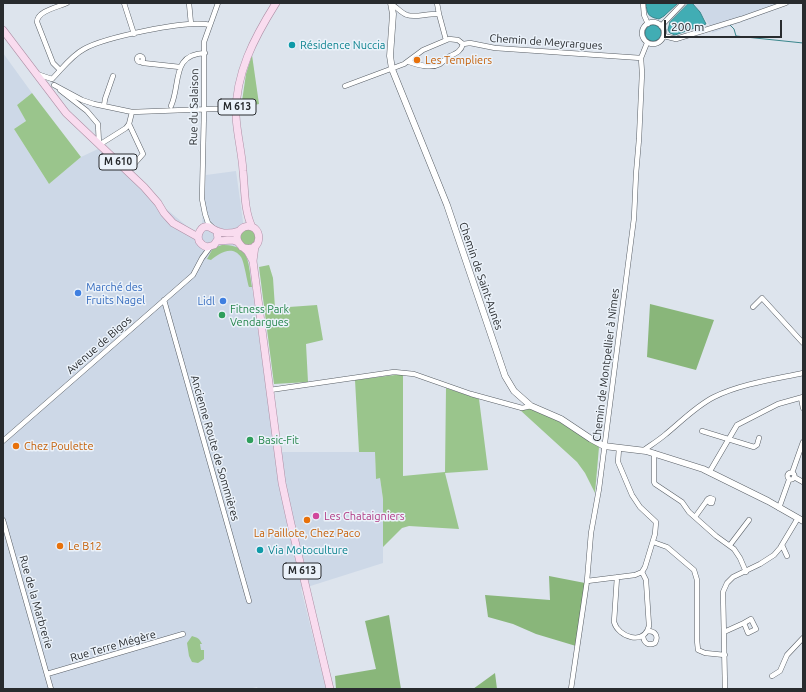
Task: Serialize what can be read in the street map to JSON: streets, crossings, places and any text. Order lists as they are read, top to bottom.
{
  "streets": {
    "main road": ["M 613", "M 610"],
    "street": [
      "Chemin de Meyrargues",
      "Rue du Salaison",
      "Chemin de Saint-Aunès",
      "Avenue de Bigos",
      "Chemin de Montpellier à Nîmes",
      "Ancienne Route de Sommières",
      "Rue de la Marbrerie",
      "Rue Terre Mégère"
    ]
  },
  "crossings": [
    ["Chemin de Meyrargues", "Chemin de Montpellier à Nîmes"],
    ["Rue du Salaison", "M 610"],
    ["Rue du Salaison", "Avenue de Bigos"],
    ["M 610", "Avenue de Bigos"],
    ["Chemin de Saint-Aunès", "Chemin de Montpellier à Nîmes"],
    ["Avenue de Bigos", "Ancienne Route de Sommières"],
    ["Rue de la Marbrerie", "Rue Terre Mégère"]
  ],
  "places": [
    "Résidence Nuccia",
    "Les Templiers",
    "Marché des Fruits Nagel",
    "Lidl",
    "Fitness Park Vendargues",
    "Basic-Fit",
    "Chez Poulette",
    "Les Chataigniers",
    "La Paillote, Chez Paco",
    "Le B12",
    "Via Motoculture"
  ],
  "scale_bar": "200 m"
}
